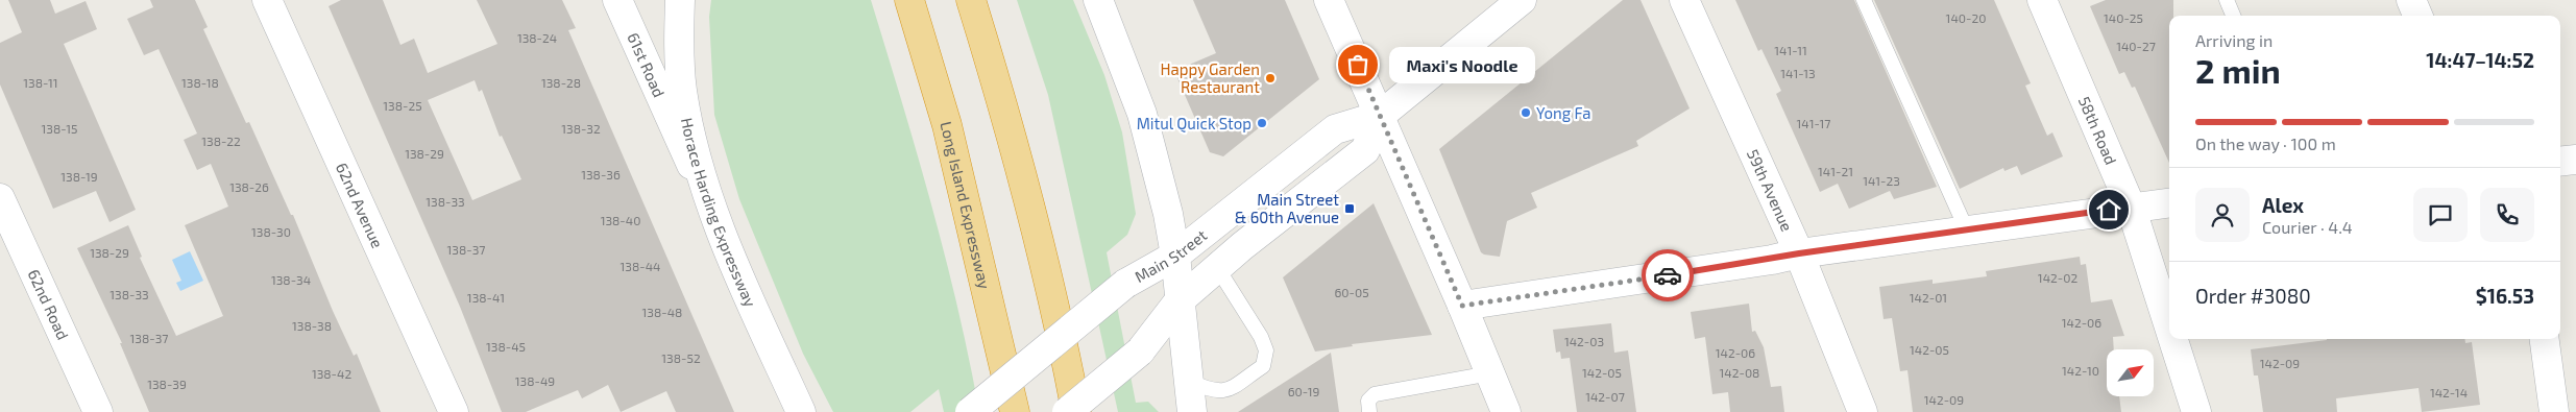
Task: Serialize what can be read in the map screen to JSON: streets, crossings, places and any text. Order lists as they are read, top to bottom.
{
  "streets": {
    "highway": ["Long Island Expressway"],
    "street": [
      "61st Road",
      "58th Road",
      "59th Avenue",
      "62nd Avenue",
      "Horace Harding Expressway",
      "Main Street",
      "62nd Road"
    ]
  },
  "crossings": [
    ["61st Road", "Horace Harding Expressway"]
  ],
  "places": {
    "other": [
      "Maxi's Noodle",
      "Happy Garden Restaurant",
      "Yong Fa",
      "Mitul Quick Stop"
    ],
    "transit": ["Main Street & 60th Avenue"]
  },
  "house_numbers": [
    "140-20",
    "140-25",
    "138-24",
    "140-27",
    "141-11",
    "141-13",
    "138-11",
    "138-18",
    "138-28",
    "138-25",
    "141-17",
    "138-15",
    "138-32",
    "138-22",
    "138-29",
    "141-21",
    "138-36",
    "138-19",
    "141-23",
    "138-26",
    "138-33",
    "138-40",
    "138-30",
    "138-37",
    "138-29",
    "138-44",
    "142-02",
    "138-34",
    "60-05",
    "138-33",
    "138-41",
    "142-01",
    "138-48",
    "142-06",
    "138-38",
    "138-37",
    "142-03",
    "138-45",
    "142-05",
    "142-06",
    "138-52",
    "142-09",
    "142-10",
    "142-05",
    "142-08",
    "138-42",
    "138-49",
    "138-39",
    "60-19",
    "142-14",
    "142-07",
    "142-09"
  ],
  "north": "top right",
  "page": {
    "heading": ["2 min", "Arriving in", "14:47–14:52"],
    "panel": [
      "Alex",
      "Courier · 4.4",
      "Order #3080",
      "$16.53"
    ],
    "bubble": "Maxi's Noodle",
    "bar": "On the way · 100 m"
  }
}
